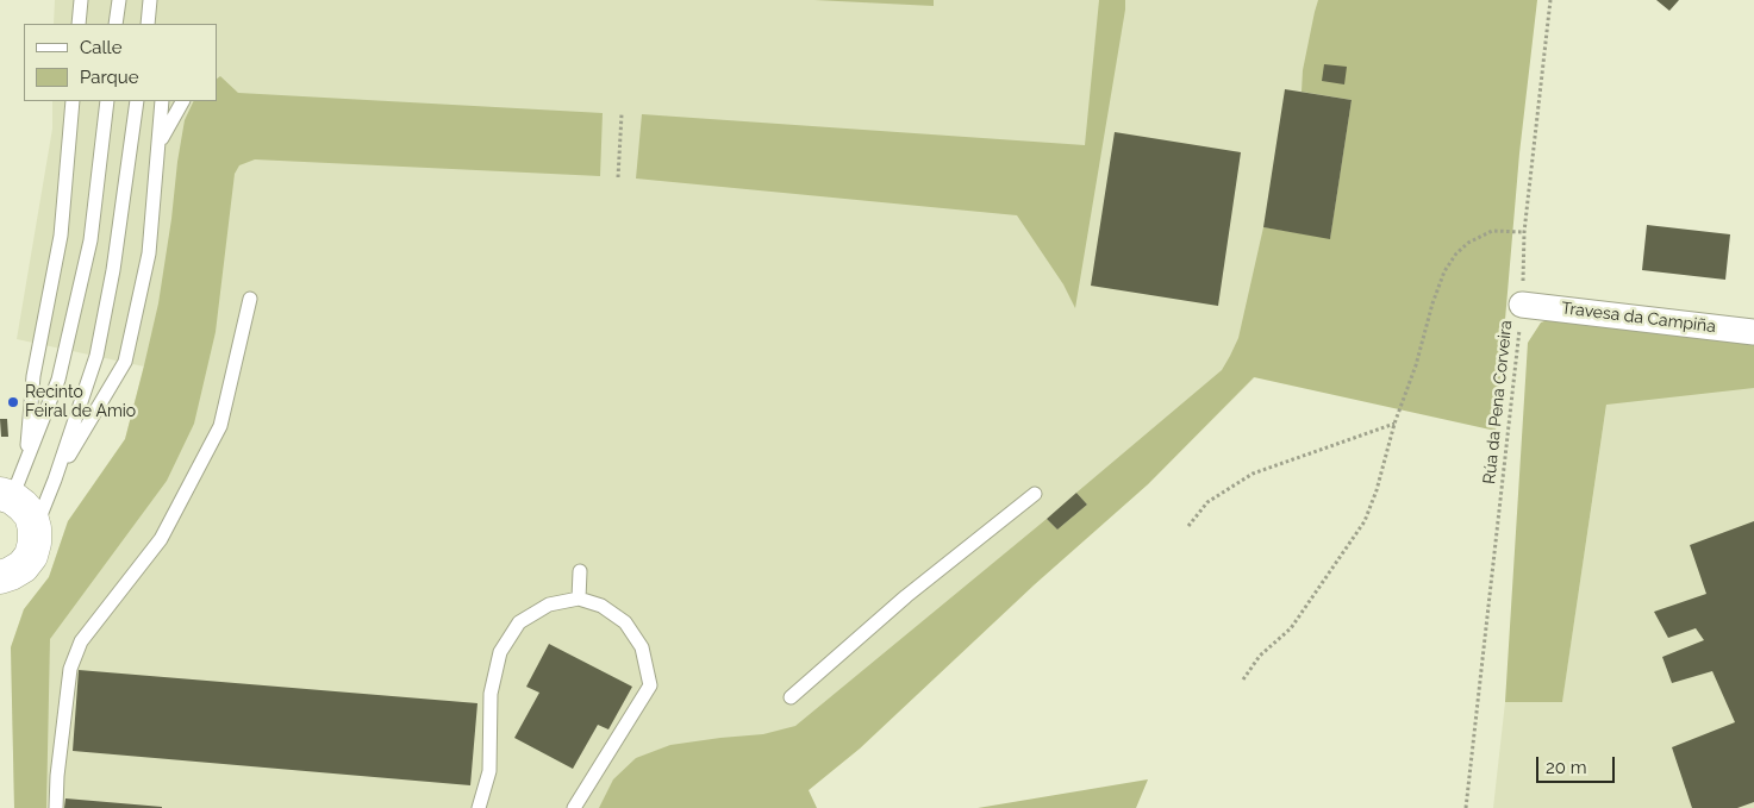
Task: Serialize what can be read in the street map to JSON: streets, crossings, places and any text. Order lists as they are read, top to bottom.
{
  "streets": {
    "street": ["Travesa da Campiña"],
    "path": ["Rúa da Pena Corveira"]
  },
  "crossings": [
    ["Travesa da Campiña", "Rúa da Pena Corveira"]
  ],
  "places": ["Recinto Feiral de Amio"],
  "legend": ["Calle", "Parque"],
  "scale_bar": "20 m"
}
